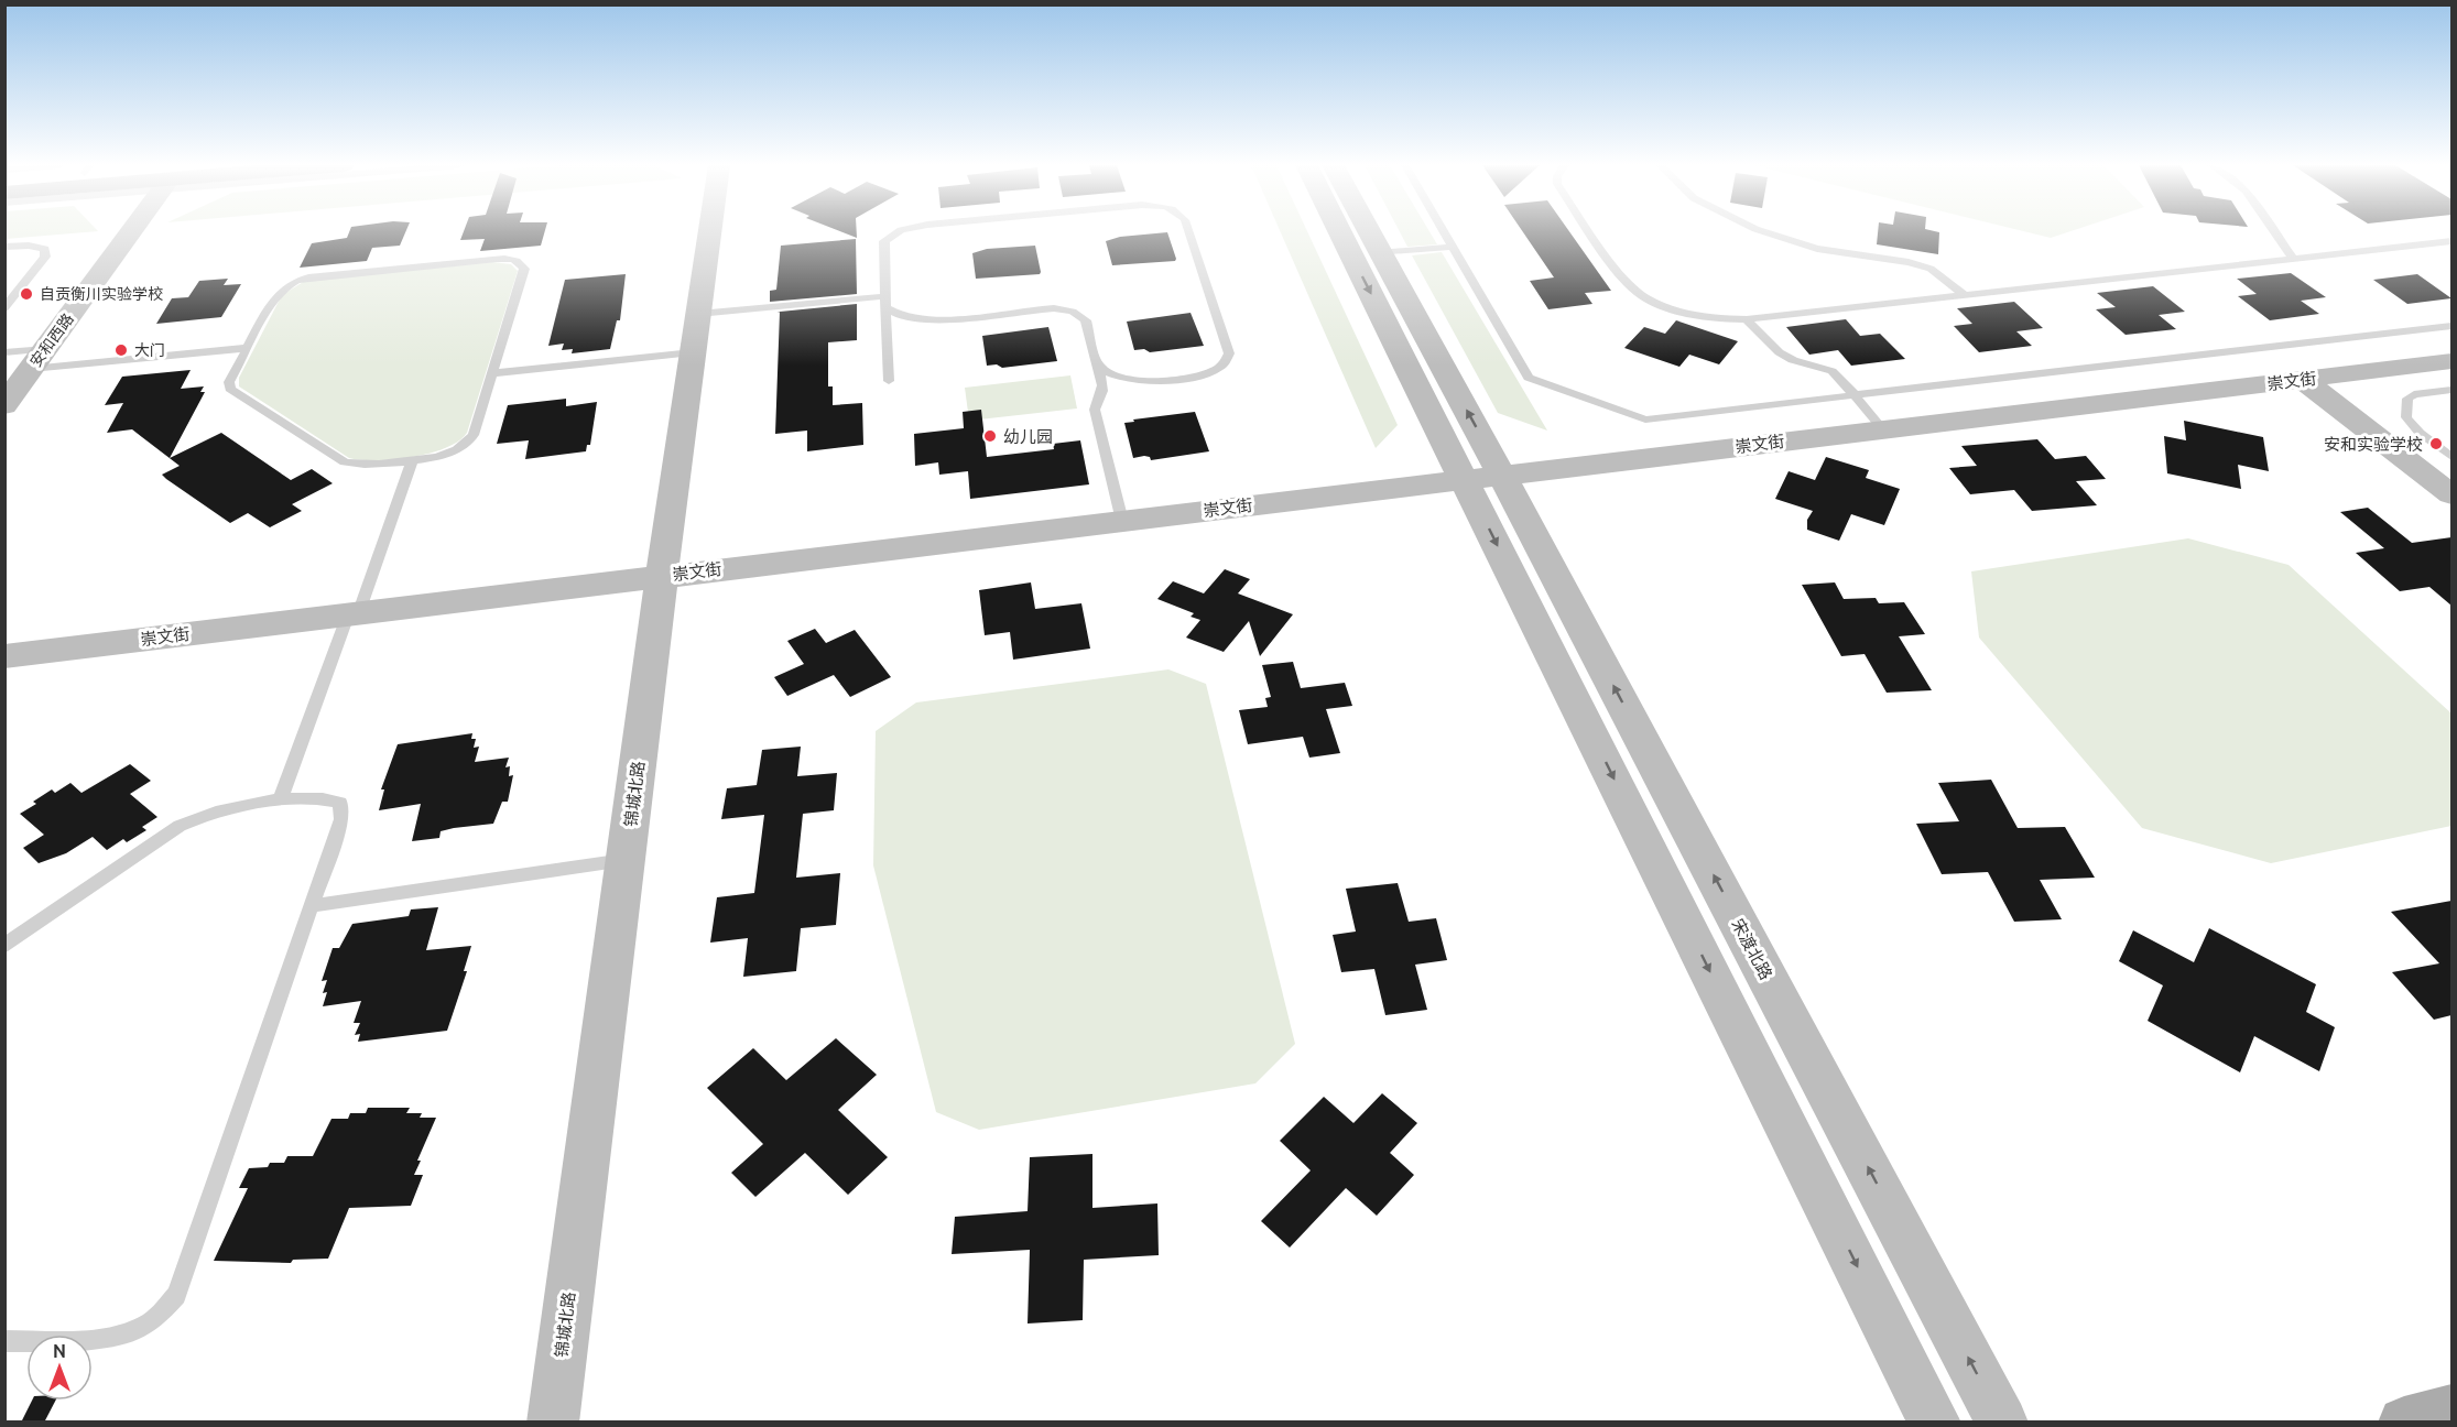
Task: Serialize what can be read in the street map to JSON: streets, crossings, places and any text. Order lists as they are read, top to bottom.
{
  "streets": {
    "street": [
      "安和西路",
      "崇文街",
      "锦城北路",
      "宋渡北路"
    ]
  },
  "crossings": [
    ["崇文街", "锦城北路"],
    ["崇文街", "宋渡北路"]
  ],
  "places": [
    "自贡衡川实验学校",
    "大门",
    "幼儿园",
    "安和实验学校"
  ],
  "north": "top"
}
